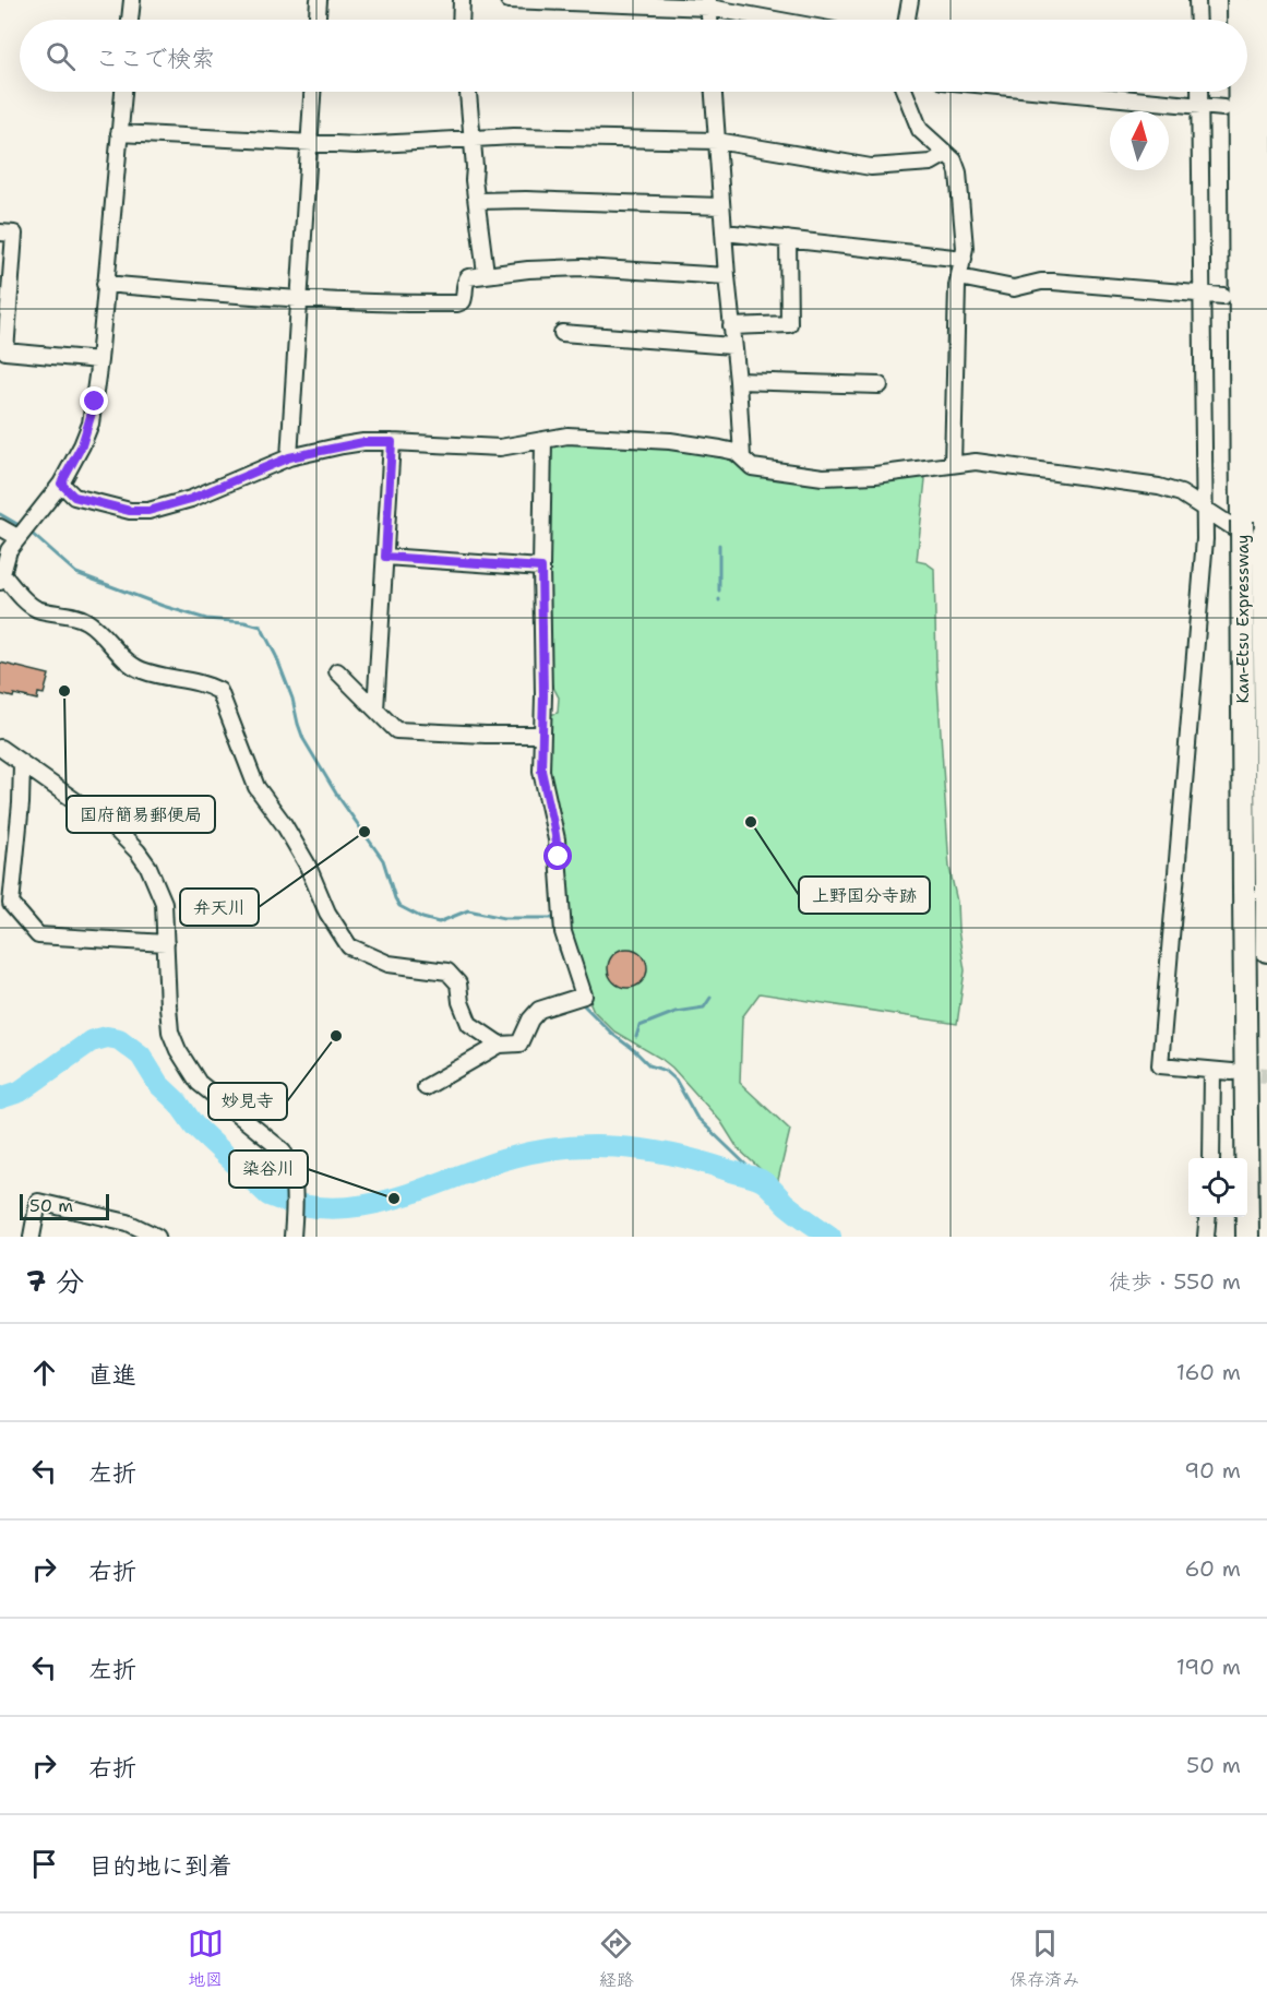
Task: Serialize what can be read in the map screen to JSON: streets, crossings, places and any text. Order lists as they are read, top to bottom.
{
  "streets": {
    "highway": ["Kan-Etsu Expressway"]
  },
  "places": [
    "国府簡易郵便局",
    "上野国分寺跡",
    "弁天川",
    "妙見寺",
    "染谷川"
  ],
  "scale_bar": "50 m",
  "north": "top",
  "page": {
    "search": "ここで検索",
    "scale": "50 m",
    "heading": ["7 分", "徒歩 · 550 m"],
    "list": [
      ["直進", "160 m"],
      ["左折", "90 m"],
      ["右折", "60 m"],
      ["左折", "190 m"],
      ["右折", "50 m"],
      "目的地に到着"
    ],
    "nav": ["地図", "経路", "保存済み"]
  }
}
